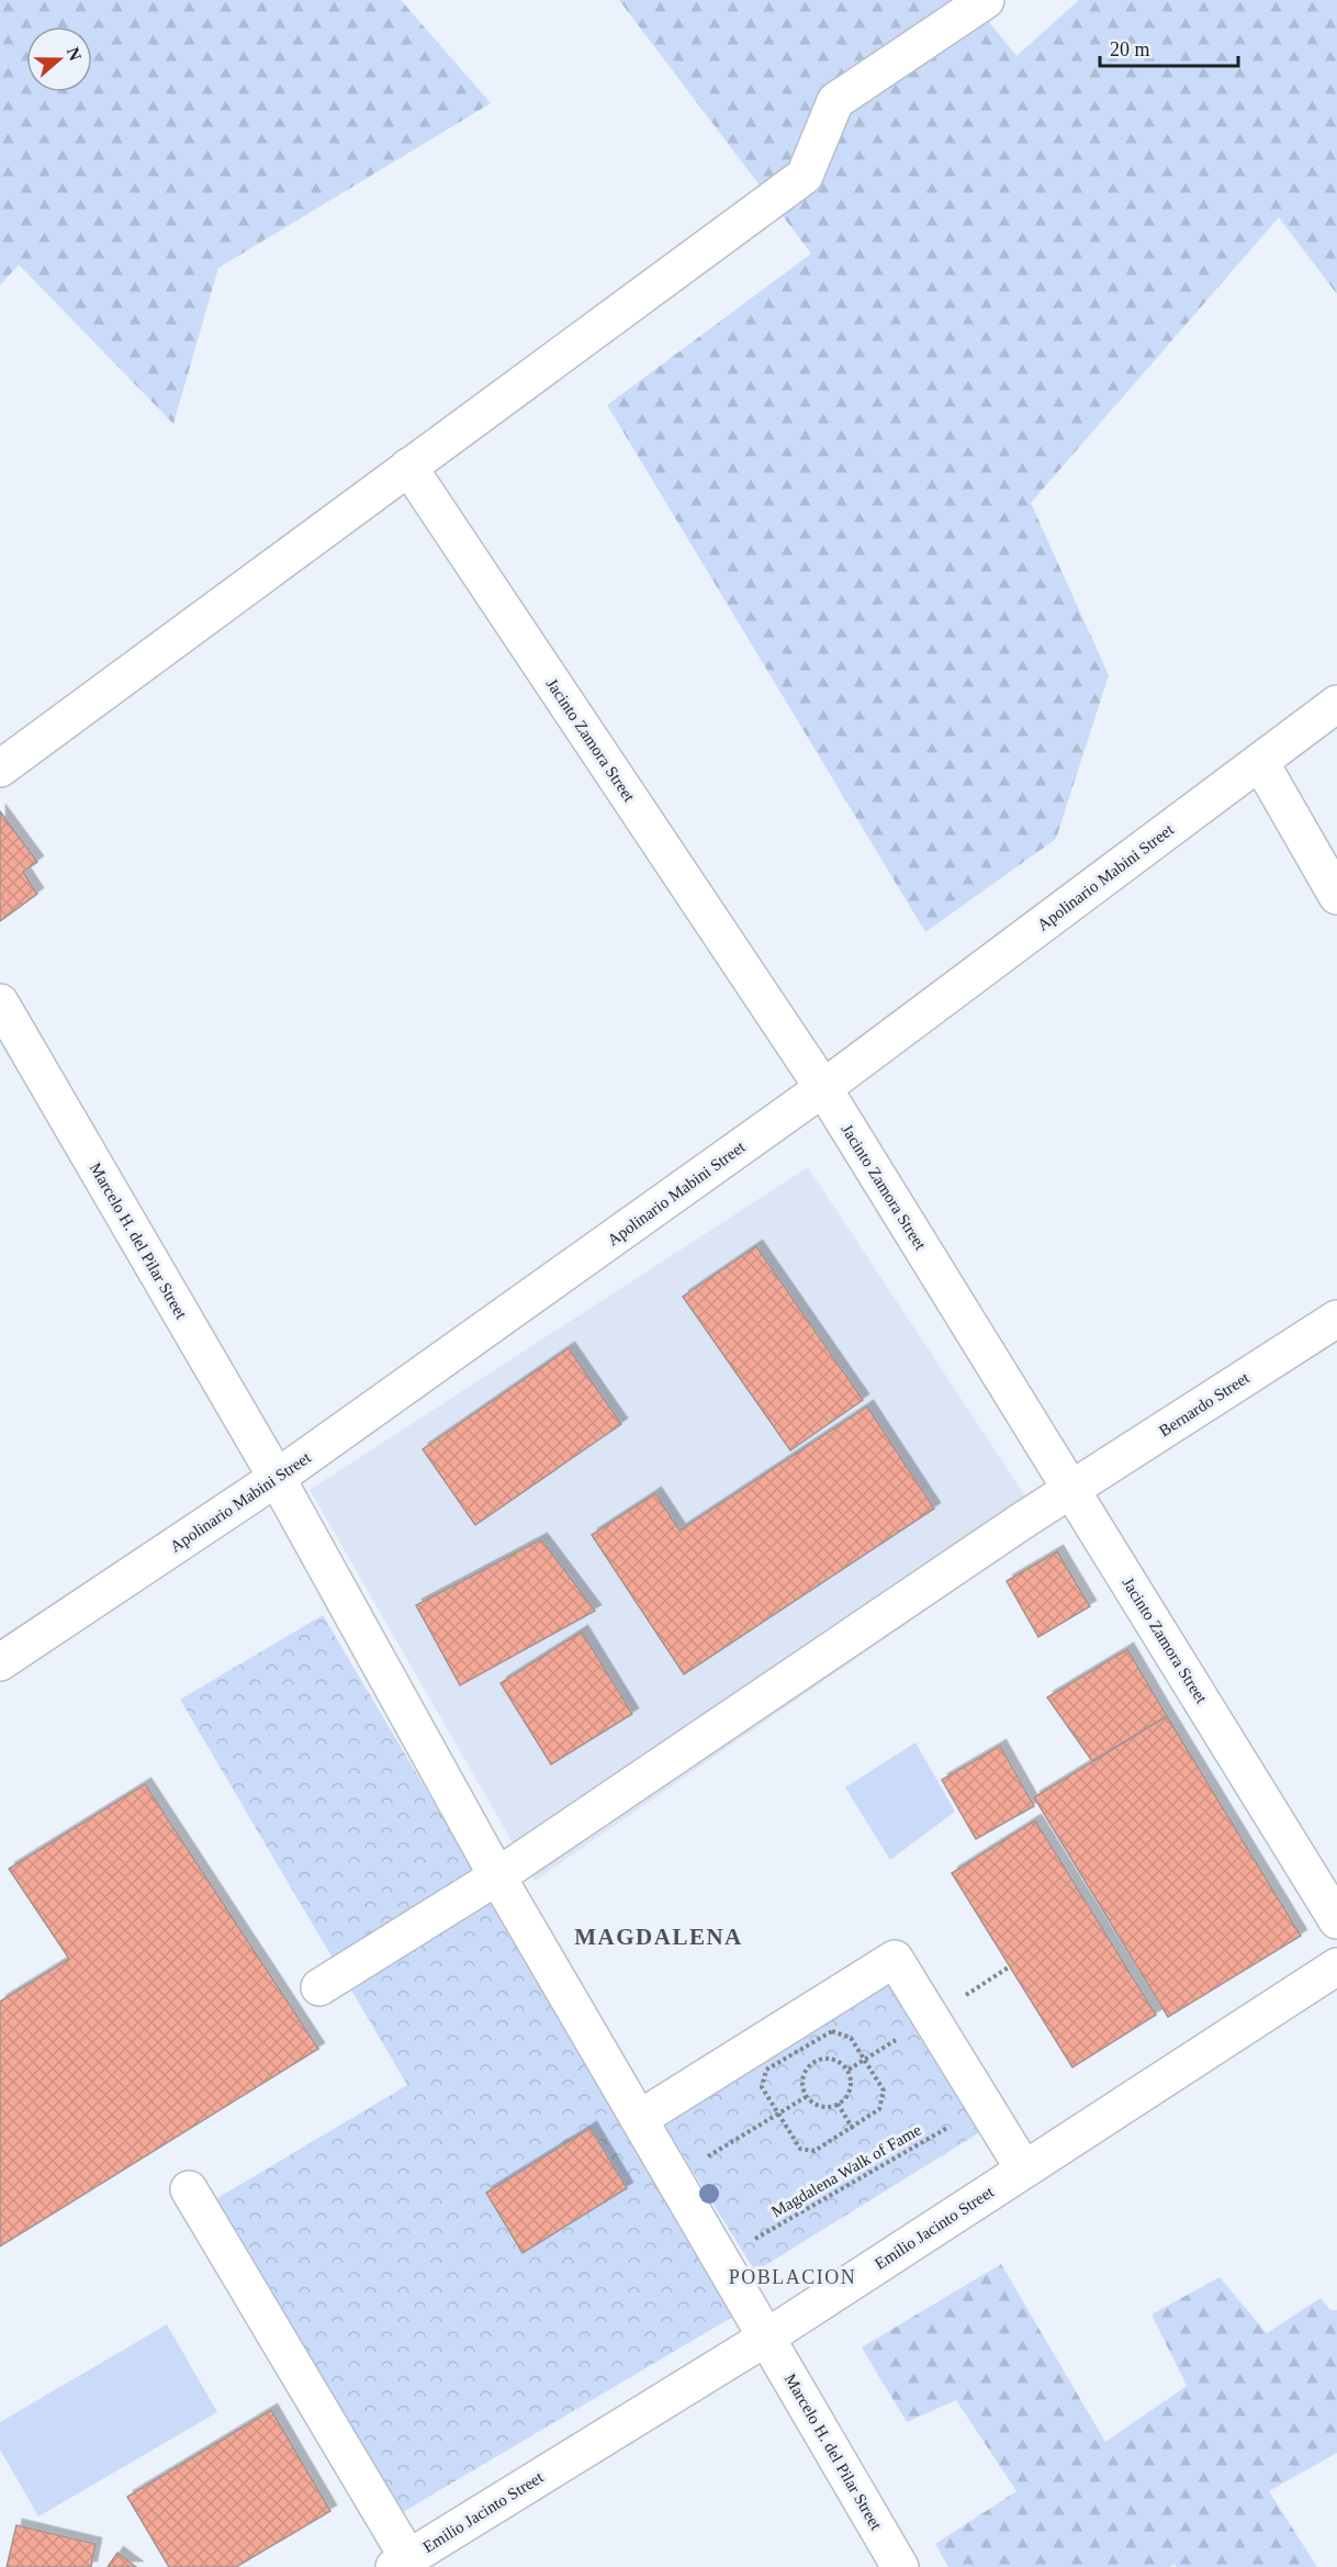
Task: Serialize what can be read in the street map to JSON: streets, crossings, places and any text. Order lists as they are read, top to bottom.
{
  "streets": {
    "street": [
      "Jacinto Zamora Street",
      "Apolinario Mabini Street",
      "Marcelo H. del Pilar Street",
      "Bernardo Street",
      "Emilio Jacinto Street"
    ],
    "path": ["Magdalena Walk of Fame"]
  },
  "crossings": [
    ["Jacinto Zamora Street", "Apolinario Mabini Street"],
    ["Jacinto Zamora Street", "Bernardo Street"],
    ["Apolinario Mabini Street", "Marcelo H. del Pilar Street"],
    ["Marcelo H. del Pilar Street", "Bernardo Street"],
    ["Marcelo H. del Pilar Street", "Magdalena Walk of Fame"],
    ["Marcelo H. del Pilar Street", "Emilio Jacinto Street"]
  ],
  "districts": ["MAGDALENA", "POBLACION"],
  "scale_bar": "20 m",
  "north": "right"
}
